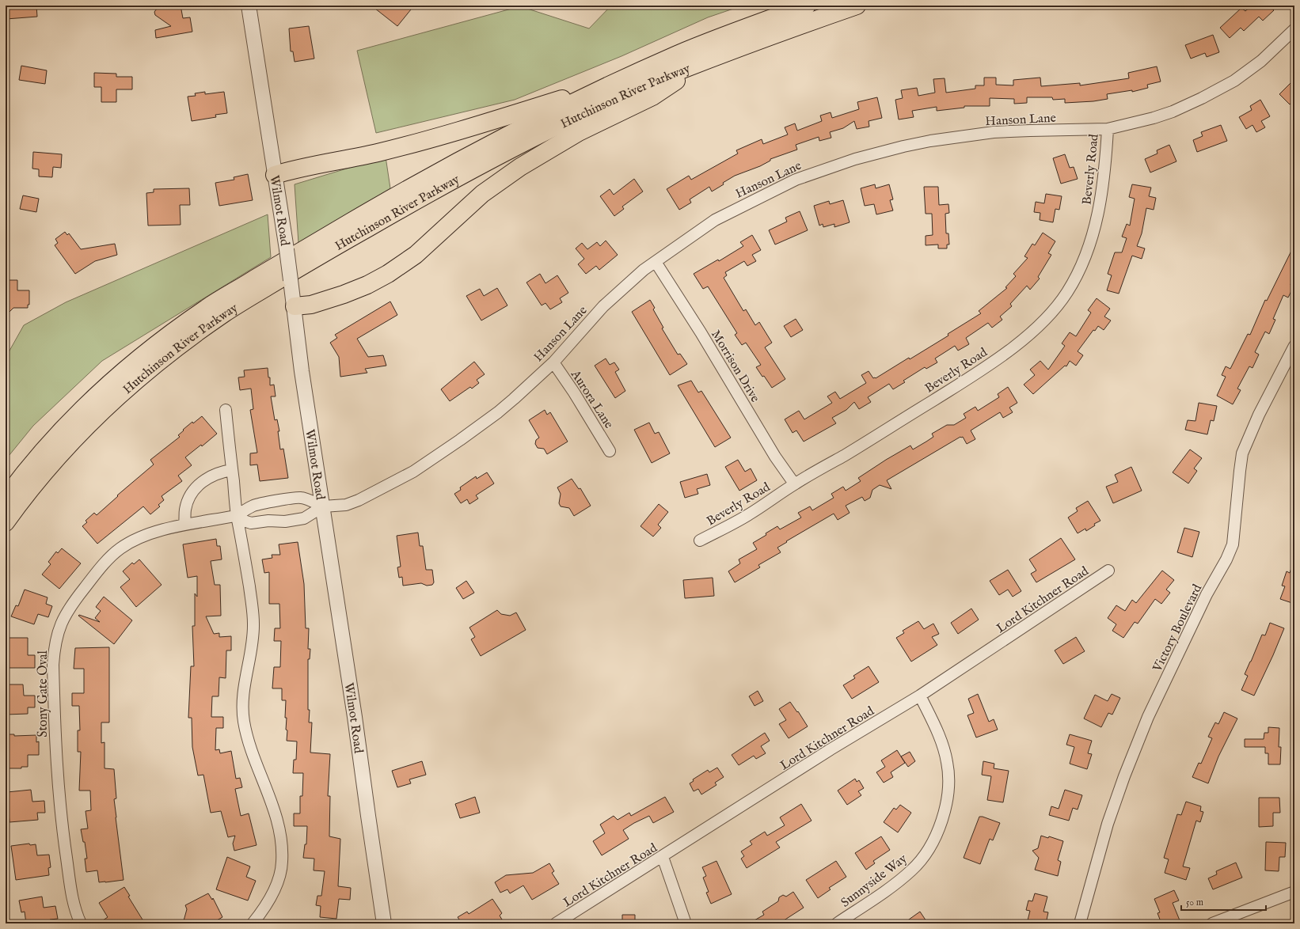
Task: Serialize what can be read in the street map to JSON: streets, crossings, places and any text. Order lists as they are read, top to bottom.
{
  "streets": {
    "highway": ["Hutchinson River Parkway"],
    "street": [
      "Hanson Lane",
      "Beverly Road",
      "Wilmot Road",
      "Morrison Drive",
      "Aurora Lane",
      "Lord Kitchner Road",
      "Victory Boulevard",
      "Stony Gate Oval",
      "Sunnyside Way"
    ]
  },
  "crossings": [
    ["Hanson Lane", "Beverly Road"],
    ["Hanson Lane", "Wilmot Road"],
    ["Hanson Lane", "Morrison Drive"],
    ["Hanson Lane", "Aurora Lane"],
    ["Hanson Lane", "Stony Gate Oval"],
    ["Beverly Road", "Morrison Drive"],
    ["Wilmot Road", "Stony Gate Oval"],
    ["Lord Kitchner Road", "Sunnyside Way"]
  ],
  "scale_bar": "50 m"
}
